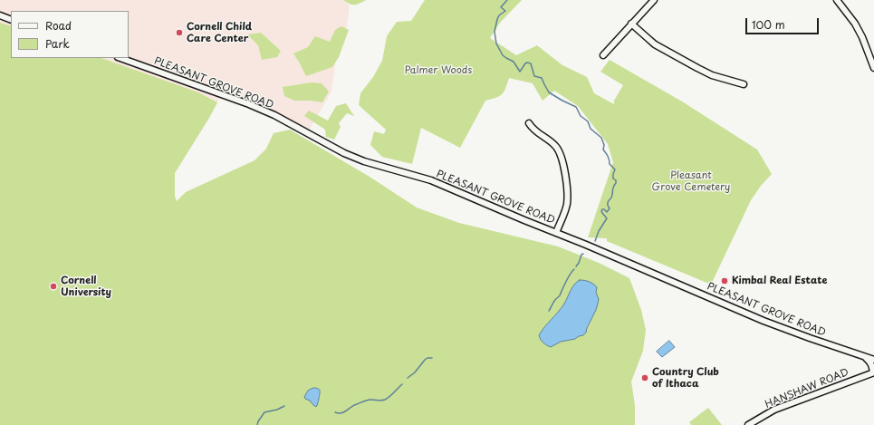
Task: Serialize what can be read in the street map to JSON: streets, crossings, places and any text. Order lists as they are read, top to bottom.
{
  "streets": {
    "street": ["PLEASANT GROVE ROAD", "HANSHAW ROAD"]
  },
  "parks": ["Palmer Woods", "Pleasant Grove Cemetery"],
  "places": [
    "Cornell Child Care Center",
    "Kimbal Real Estate",
    "Cornell University",
    "Country Club of Ithaca"
  ],
  "legend": ["Road", "Park"],
  "scale_bar": "100 m"
}
